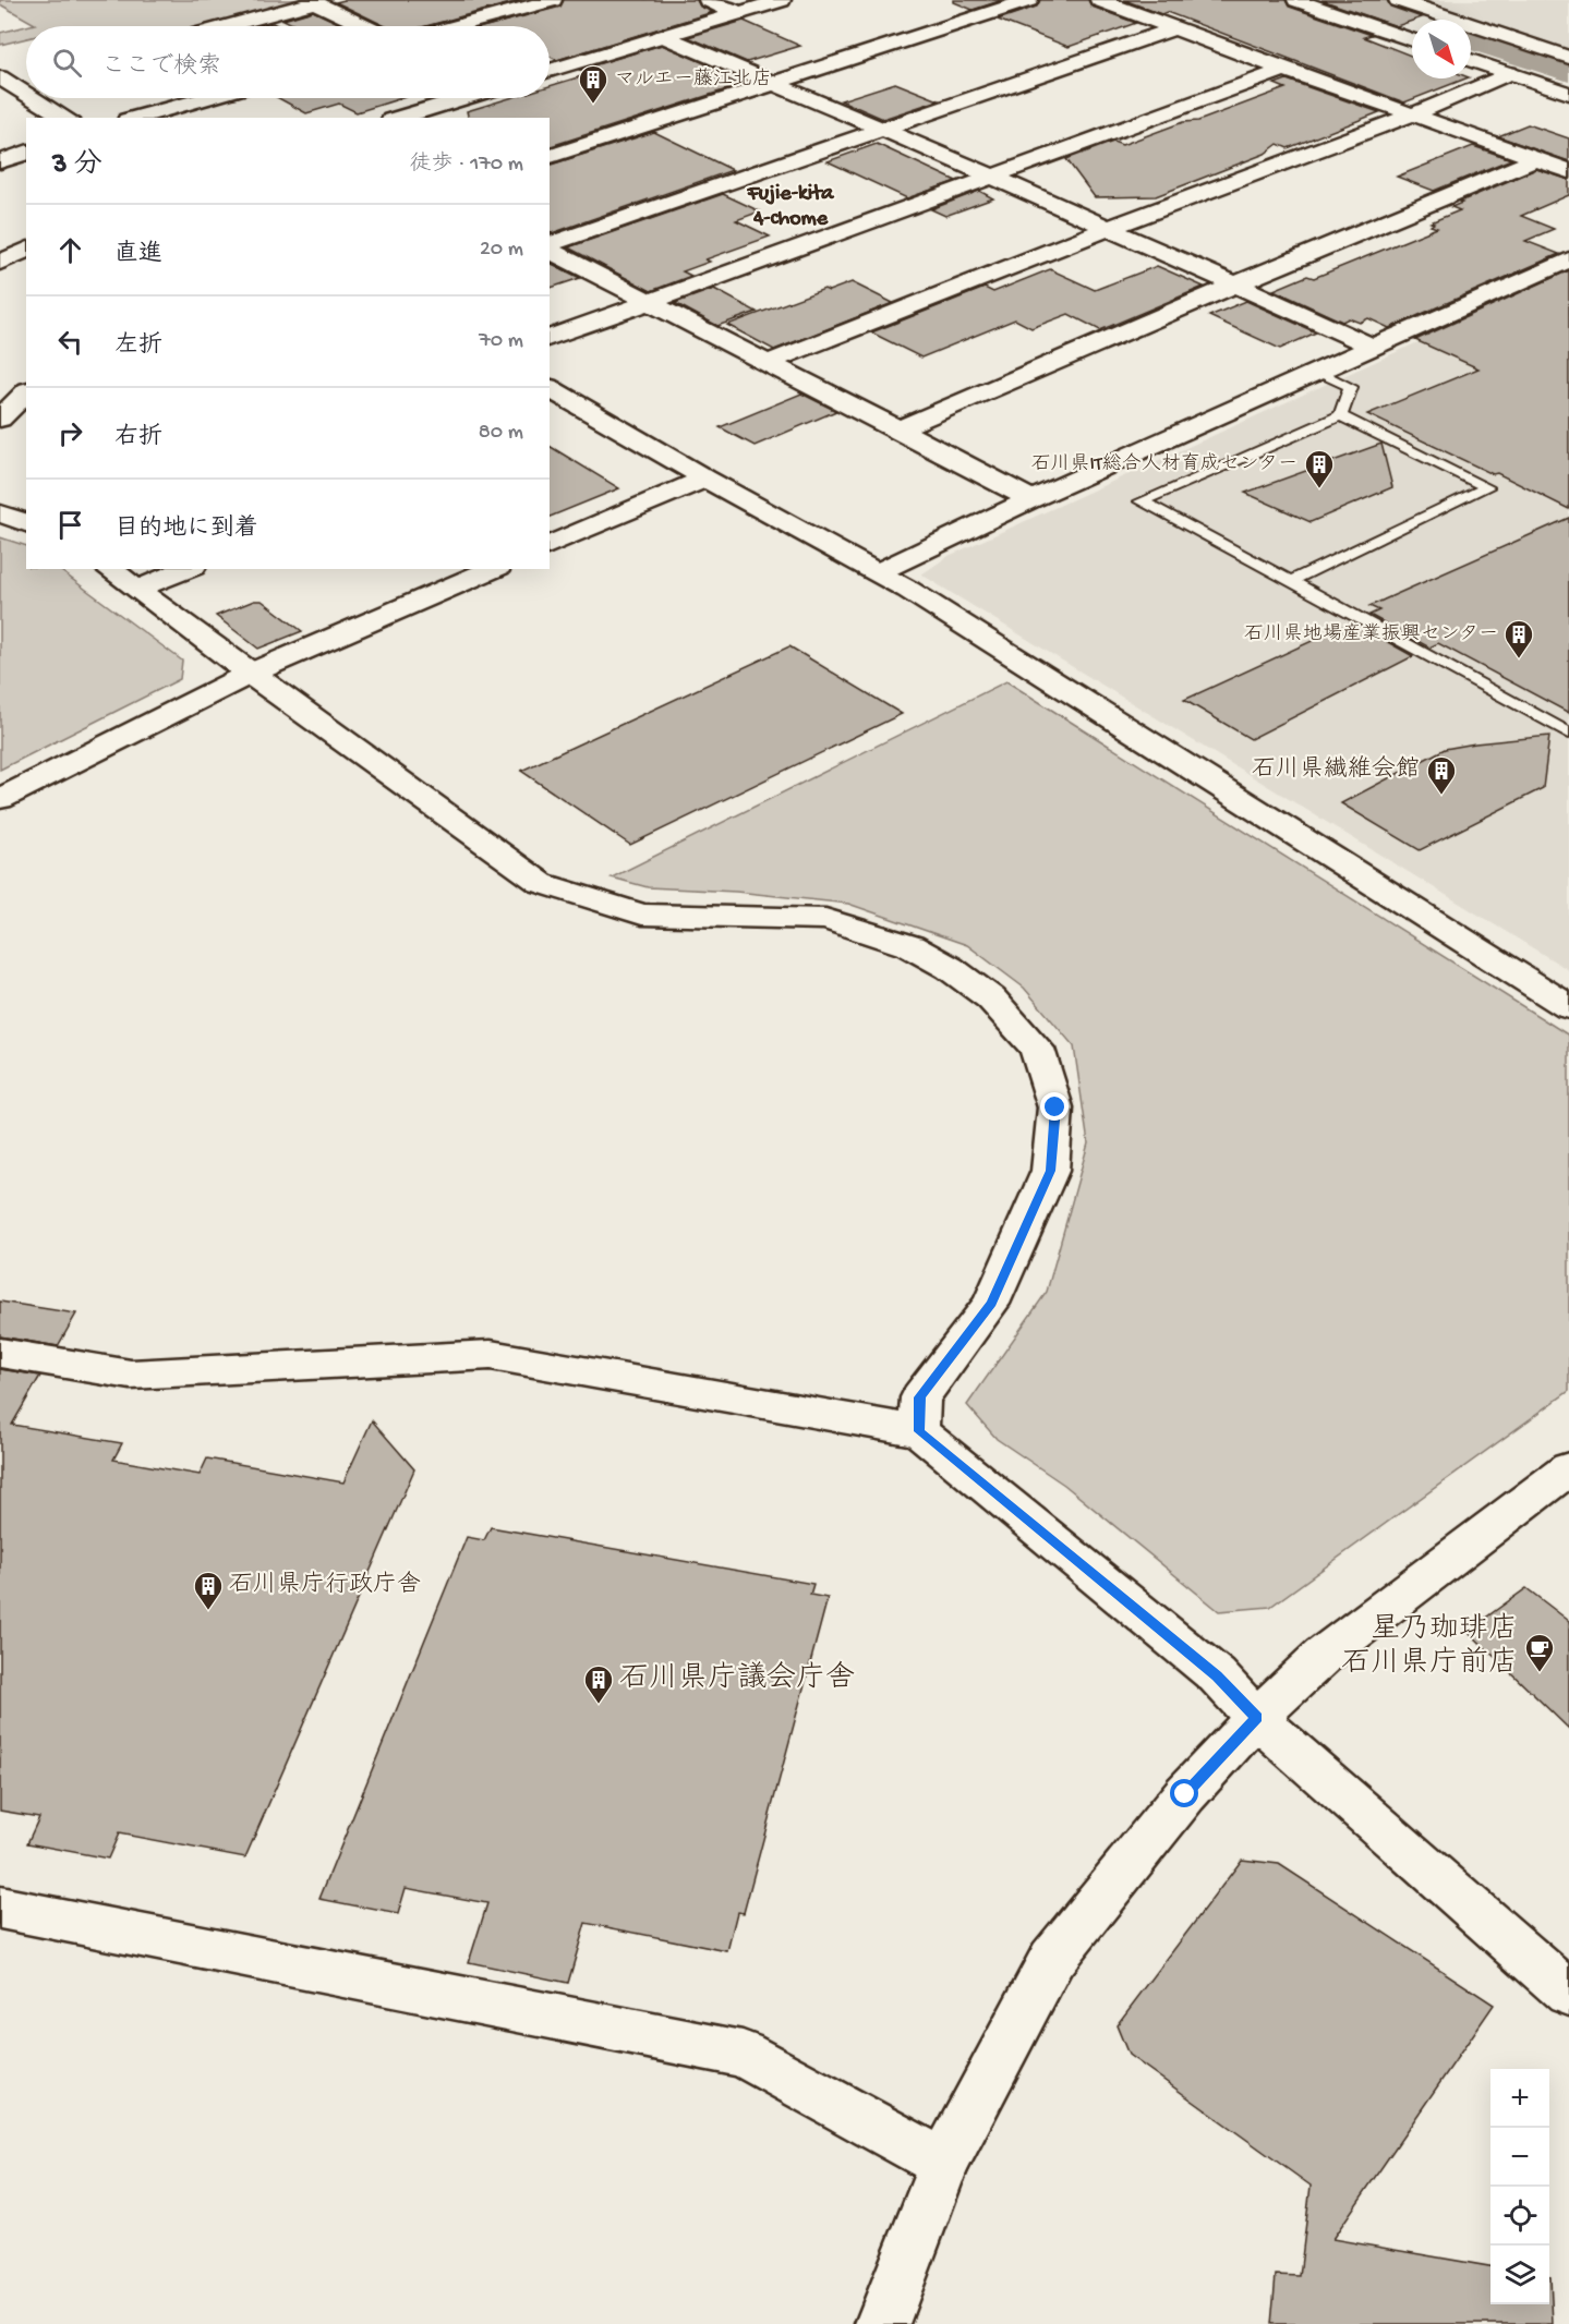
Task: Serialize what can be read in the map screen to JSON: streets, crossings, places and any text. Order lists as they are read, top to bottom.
{
  "districts": ["Fujie-kita 4-chome"],
  "places": {
    "building": [
      "マルエー藤江北店",
      "石川県IT総合人材育成センター",
      "石川県地場産業振興センター",
      "石川県繊維会館",
      "石川県庁行政庁舎",
      "石川県庁議会庁舎"
    ],
    "cafe": ["星乃珈琲店 石川県庁前店"]
  },
  "north": "bottom right",
  "page": {
    "search": "ここで検索",
    "heading": ["3 分", "徒歩 · 170 m"],
    "list": [
      ["直進", "20 m"],
      ["左折", "70 m"],
      ["右折", "80 m"],
      "目的地に到着"
    ],
    "map_buttons": ["+", "−"]
  }
}
